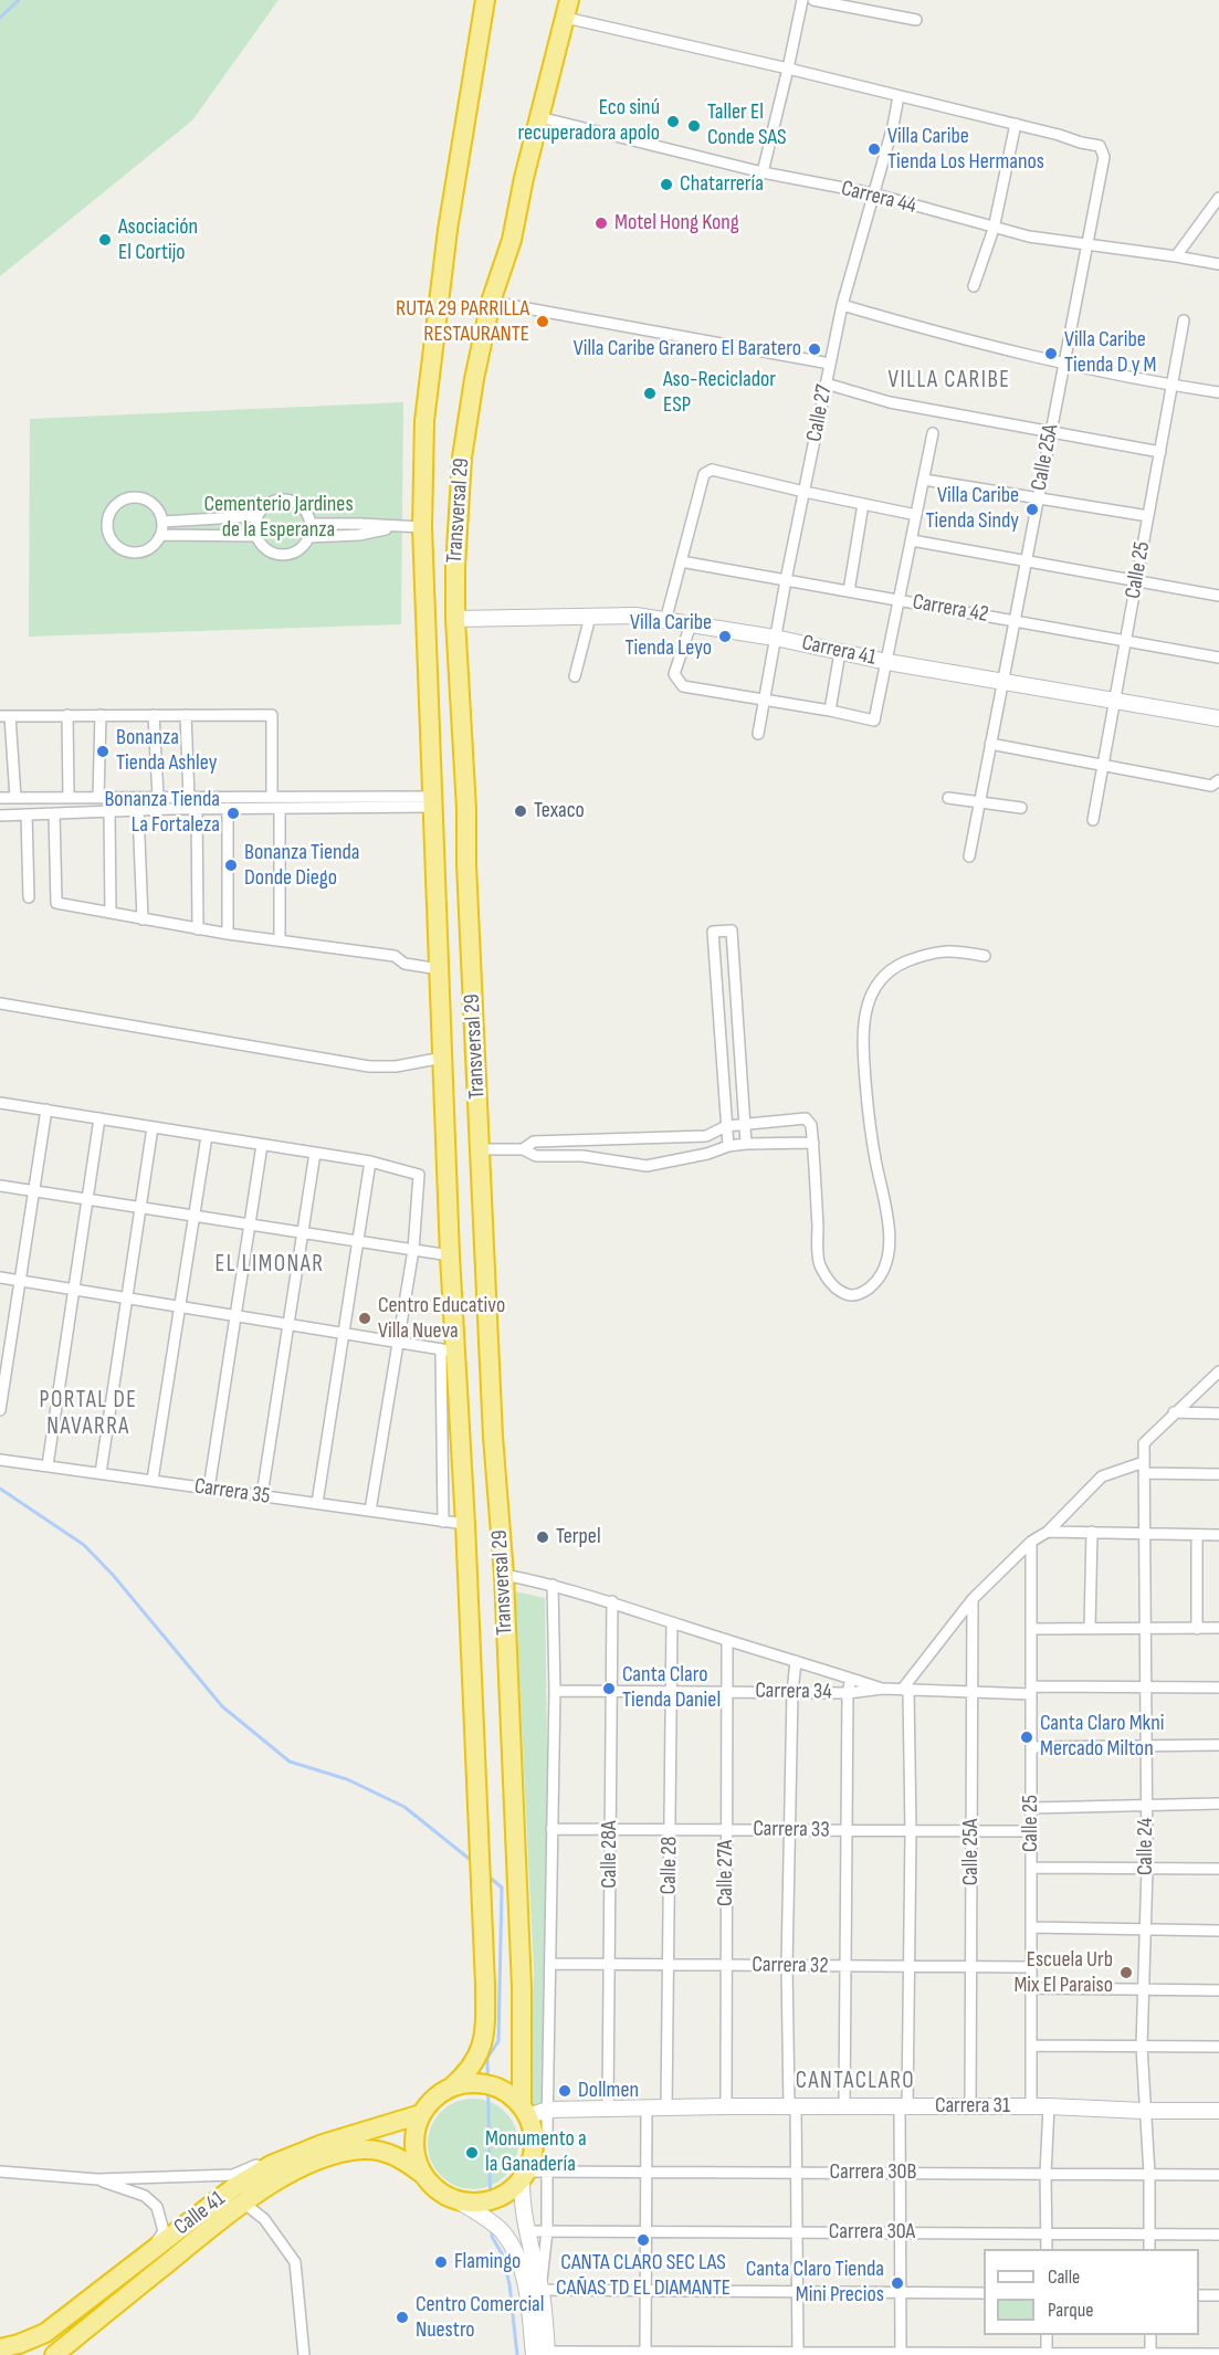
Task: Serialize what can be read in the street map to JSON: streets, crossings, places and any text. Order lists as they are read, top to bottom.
{
  "streets": {
    "highway": ["Transversal 29", "Calle 41"],
    "street": [
      "Carrera 44",
      "Calle 27",
      "Calle 25A",
      "Calle 25",
      "Carrera 42",
      "Carrera 41",
      "Carrera 35",
      "Carrera 34",
      "Carrera 33",
      "Calle 24",
      "Calle 28A",
      "Calle 28",
      "Calle 27A",
      "Carrera 32",
      "Carrera 31",
      "Carrera 30B",
      "Carrera 30A"
    ]
  },
  "crossings": [
    ["Carrera 44", "Calle 27"],
    ["Carrera 44", "Calle 25A"],
    ["Carrera 44", "Transversal 29"],
    ["Calle 27", "Carrera 42"],
    ["Calle 27", "Carrera 41"],
    ["Calle 25A", "Carrera 42"],
    ["Calle 25A", "Carrera 41"],
    ["Calle 25A", "Carrera 34"],
    ["Calle 25A", "Carrera 33"],
    ["Calle 25A", "Carrera 32"],
    ["Calle 25A", "Carrera 31"],
    ["Transversal 29", "Carrera 41"],
    ["Transversal 29", "Carrera 35"],
    ["Transversal 29", "Carrera 31"],
    ["Transversal 29", "Carrera 30B"],
    ["Transversal 29", "Calle 41"],
    ["Calle 25", "Carrera 42"],
    ["Calle 25", "Carrera 41"],
    ["Calle 25", "Carrera 34"],
    ["Calle 25", "Carrera 33"],
    ["Calle 25", "Carrera 32"],
    ["Calle 25", "Carrera 31"],
    ["Carrera 34", "Calle 24"],
    ["Carrera 34", "Calle 28A"],
    ["Carrera 34", "Calle 28"],
    ["Carrera 34", "Calle 27A"],
    ["Carrera 33", "Calle 28A"],
    ["Carrera 33", "Calle 28"],
    ["Carrera 33", "Calle 27A"],
    ["Calle 24", "Carrera 31"],
    ["Calle 24", "Carrera 30B"],
    ["Calle 24", "Carrera 30A"],
    ["Calle 28A", "Carrera 32"],
    ["Calle 28A", "Carrera 31"],
    ["Calle 28", "Carrera 32"],
    ["Calle 28", "Carrera 31"],
    ["Calle 27A", "Carrera 32"],
    ["Calle 27A", "Carrera 31"],
    ["Carrera 31", "Carrera 30B"],
    ["Carrera 31", "Calle 41"],
    ["Carrera 30B", "Calle 41"]
  ],
  "districts": [
    "VILLA CARIBE",
    "EL LIMONAR",
    "PORTAL DE NAVARRA",
    "CANTACLARO"
  ],
  "parks": ["Cementerio Jardines de la Esperanza"],
  "places": [
    "Eco sinú recuperadora apolo",
    "Taller El Conde SAS",
    "Villa Caribe Tienda Los Hermanos",
    "Chatarrería",
    "Motel Hong Kong",
    "Asociación El Cortijo",
    "RUTA 29 PARRILLA RESTAURANTE",
    "Villa Caribe Granero El Baratero",
    "Villa Caribe Tienda D y M",
    "Aso-Reciclador ESP",
    "Villa Caribe Tienda Sindy",
    "Villa Caribe Tienda Leyo",
    "Bonanza Tienda Ashley",
    "Texaco",
    "Bonanza Tienda La Fortaleza",
    "Bonanza Tienda Donde Diego",
    "Centro Educativo Villa Nueva",
    "Terpel",
    "Canta Claro Tienda Daniel",
    "Canta Claro Mkni Mercado Milton",
    "Escuela Urb Mix El Paraiso",
    "Dollmen",
    "Monumento a la Ganadería",
    "CANTA CLARO SEC LAS CAÑAS TD EL DIAMANTE",
    "Flamingo",
    "Canta Claro Tienda Mini Precios",
    "Centro Comercial Nuestro"
  ],
  "legend": ["Calle", "Parque"]
}
